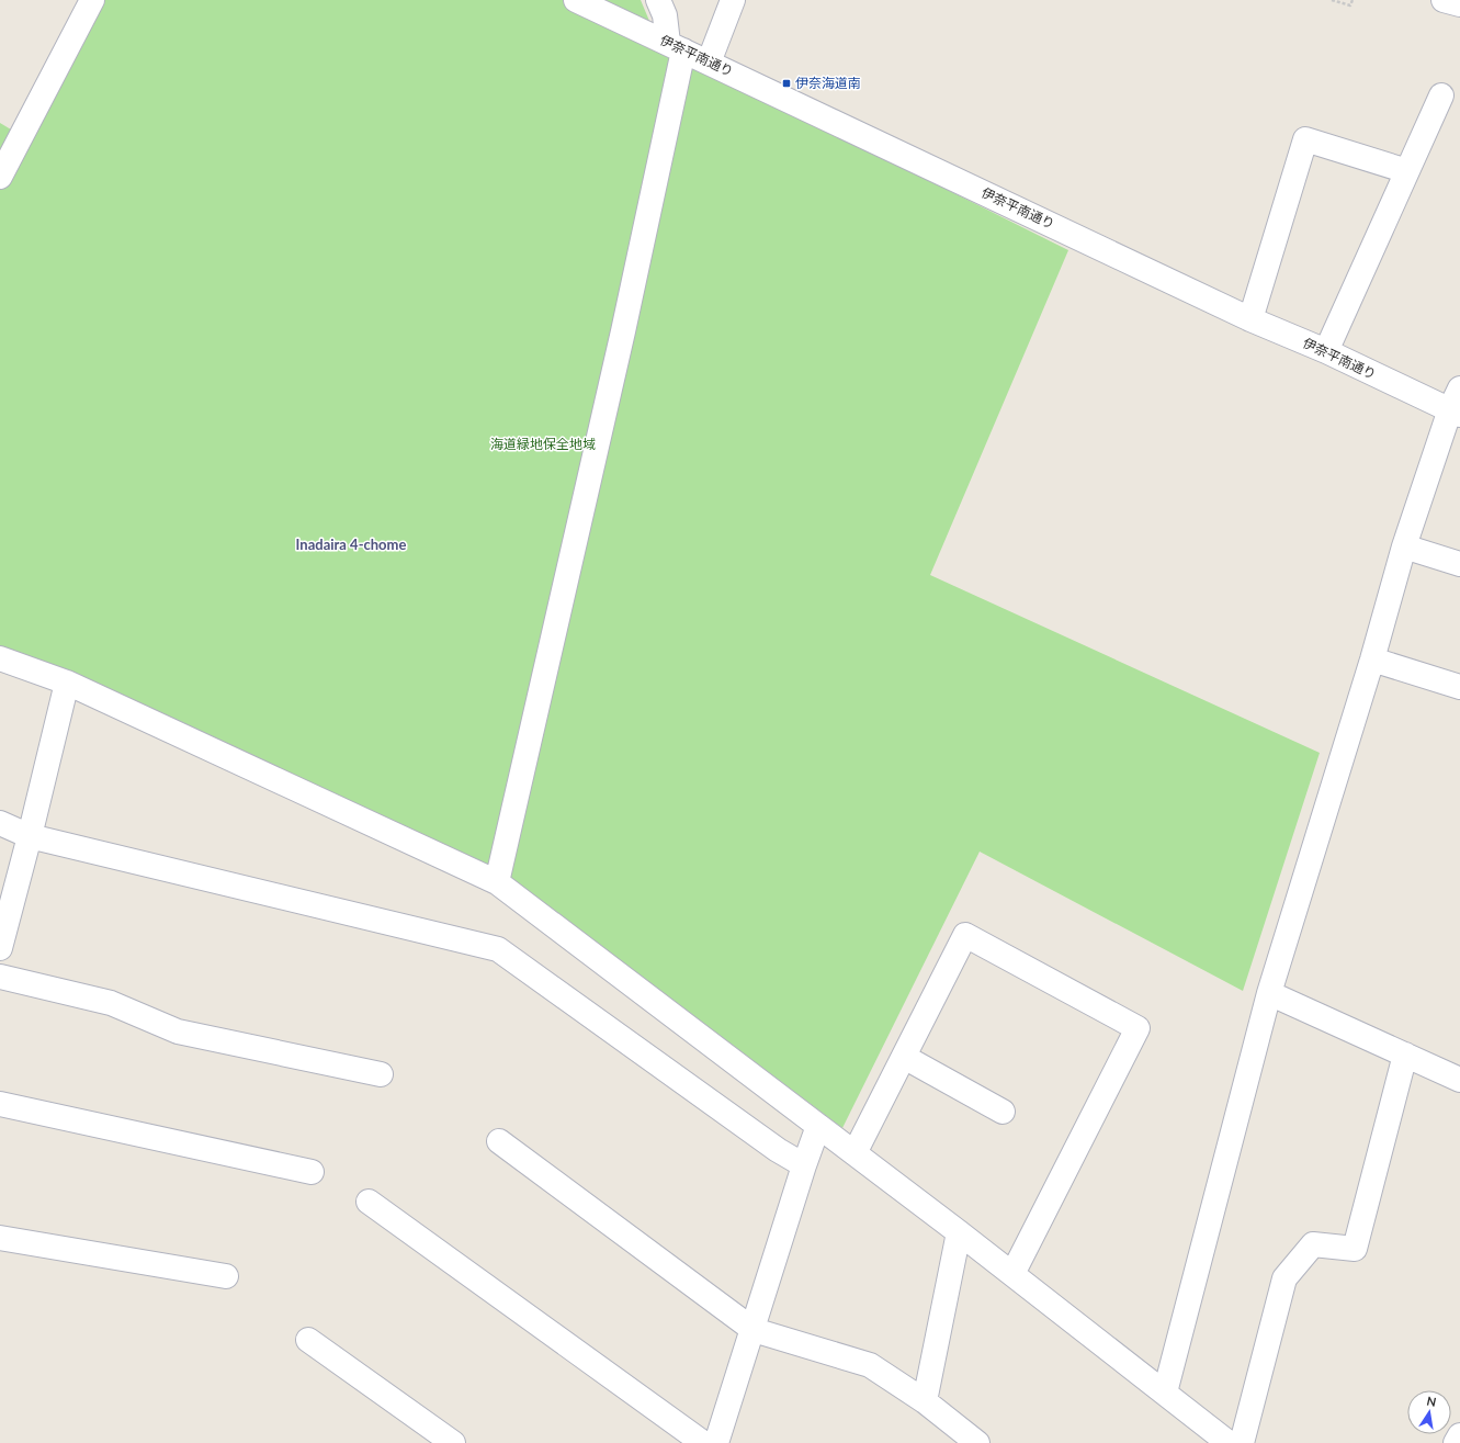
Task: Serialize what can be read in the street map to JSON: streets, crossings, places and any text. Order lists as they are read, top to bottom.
{
  "streets": {
    "street": ["伊奈平南通り"]
  },
  "districts": ["Inadaira 4-chome"],
  "parks": ["海道緑地保全地域"],
  "places": {
    "transit": ["伊奈海道南"]
  },
  "north": "top"
}
